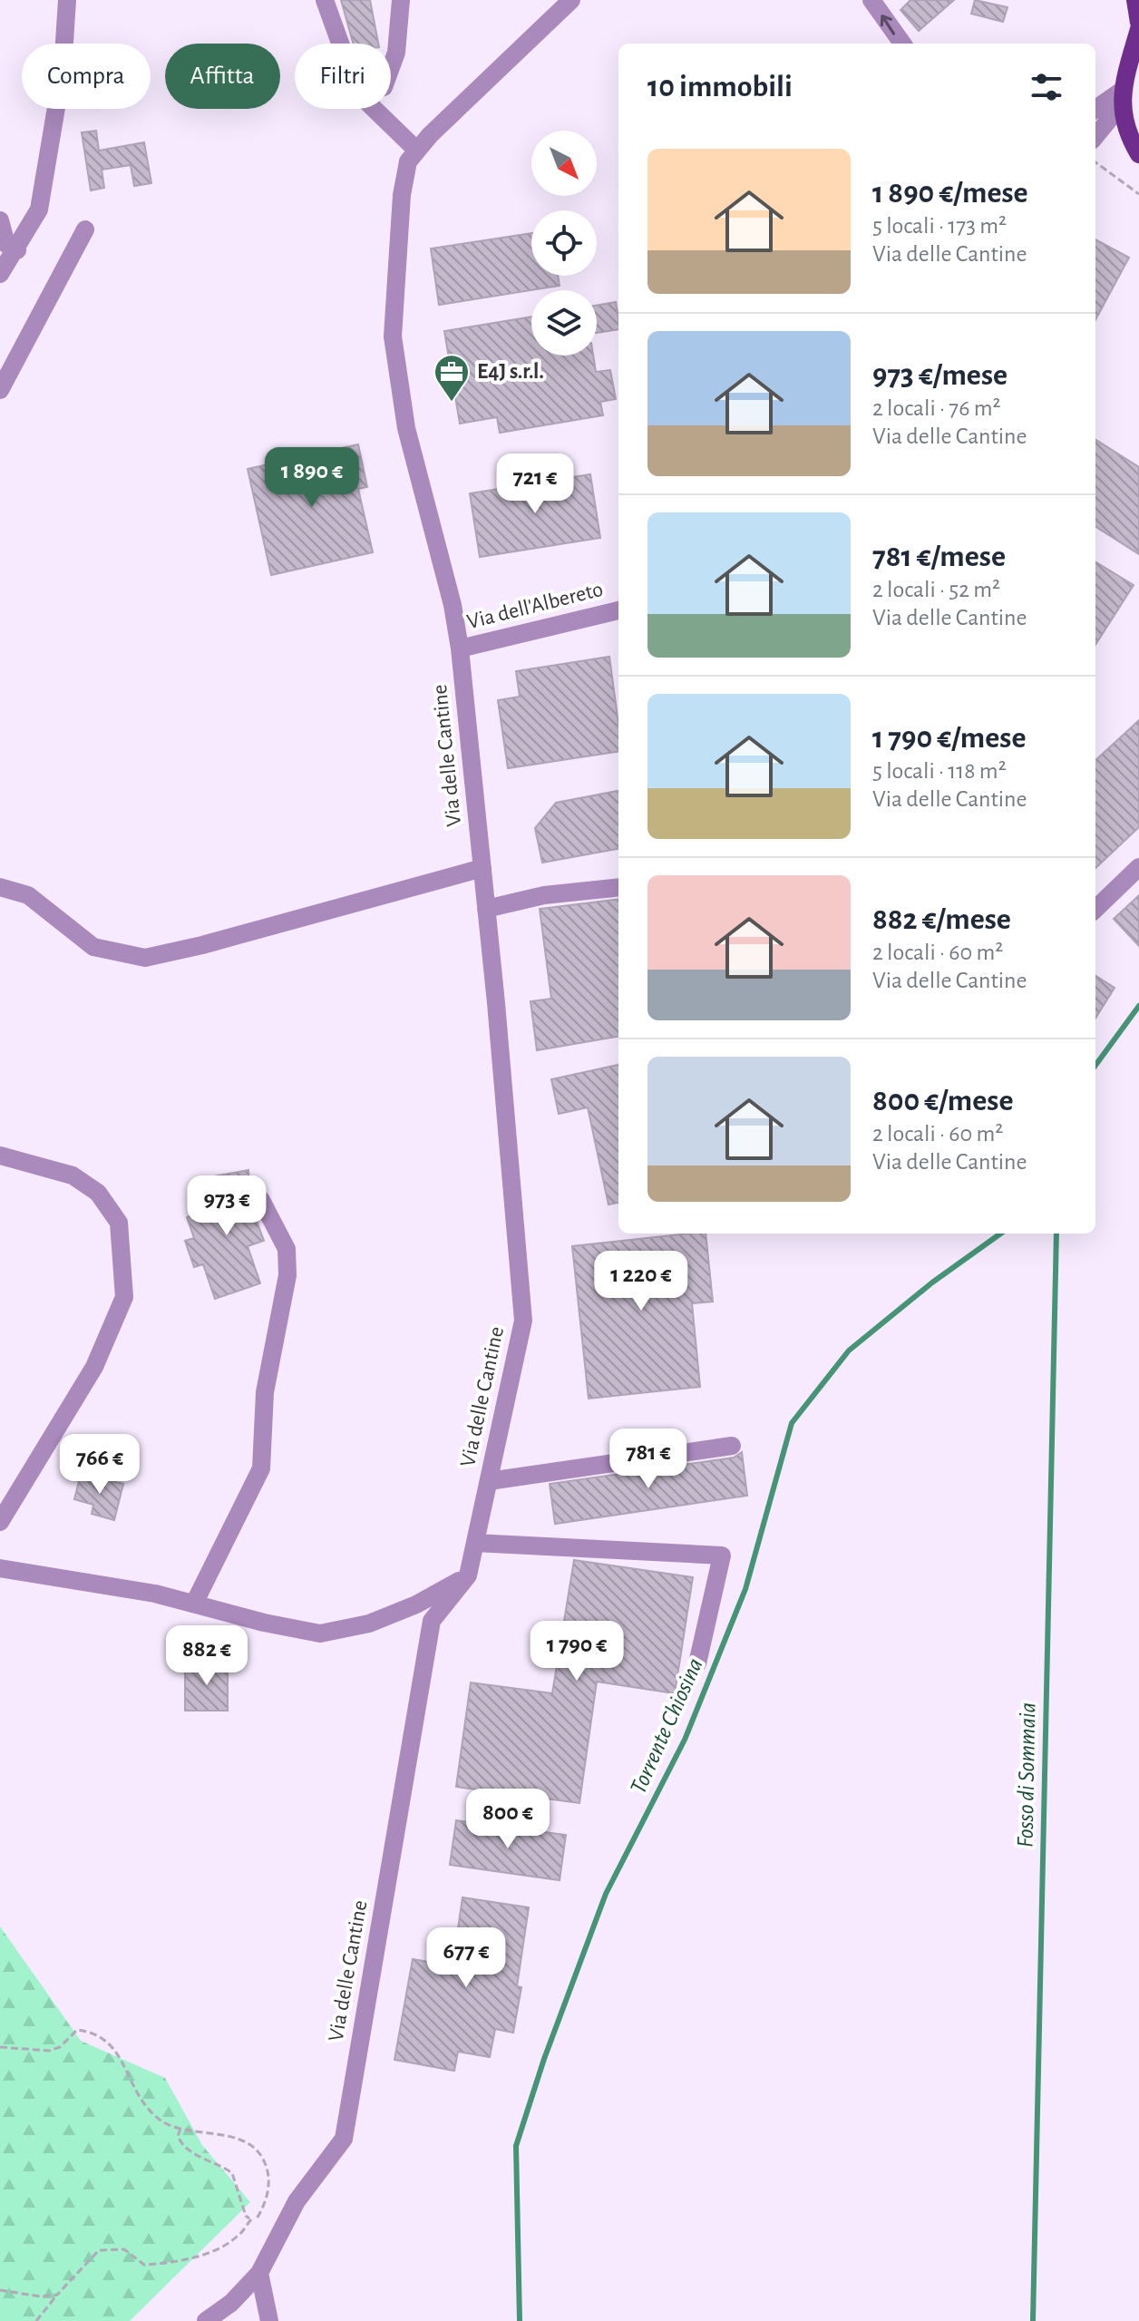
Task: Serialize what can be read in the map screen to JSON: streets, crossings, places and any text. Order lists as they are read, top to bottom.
{
  "streets": {
    "street": ["Via dell'Albereto", "Via delle Cantine"]
  },
  "crossings": [
    ["Via dell'Albereto", "Via delle Cantine"]
  ],
  "water": ["Torrente Chiosina", "Fosso di Sommaia"],
  "places": {
    "office": ["E4J s.r.l."]
  },
  "north": "bottom right",
  "page": {
    "chip": ["Compra", "Affitta", "Filtri"],
    "heading": "10 immobili",
    "list": [
      {
        "name": "1 890 €/mese",
        "note": "5 locali · 173 m² · Via delle Cantine"
      },
      {
        "name": "973 €/mese",
        "note": "2 locali · 76 m² · Via delle Cantine"
      },
      {
        "name": "781 €/mese",
        "note": "2 locali · 52 m² · Via delle Cantine"
      },
      {
        "name": "1 790 €/mese",
        "note": "5 locali · 118 m² · Via delle Cantine"
      },
      {
        "name": "882 €/mese",
        "note": "2 locali · 60 m² · Via delle Cantine"
      },
      {
        "name": "800 €/mese",
        "note": "2 locali · 60 m² · Via delle Cantine"
      }
    ],
    "price": [
      "1 890 €",
      "721 €",
      "973 €",
      "1 220 €",
      "781 €",
      "766 €",
      "1 790 €",
      "882 €",
      "800 €",
      "677 €"
    ]
  }
}
